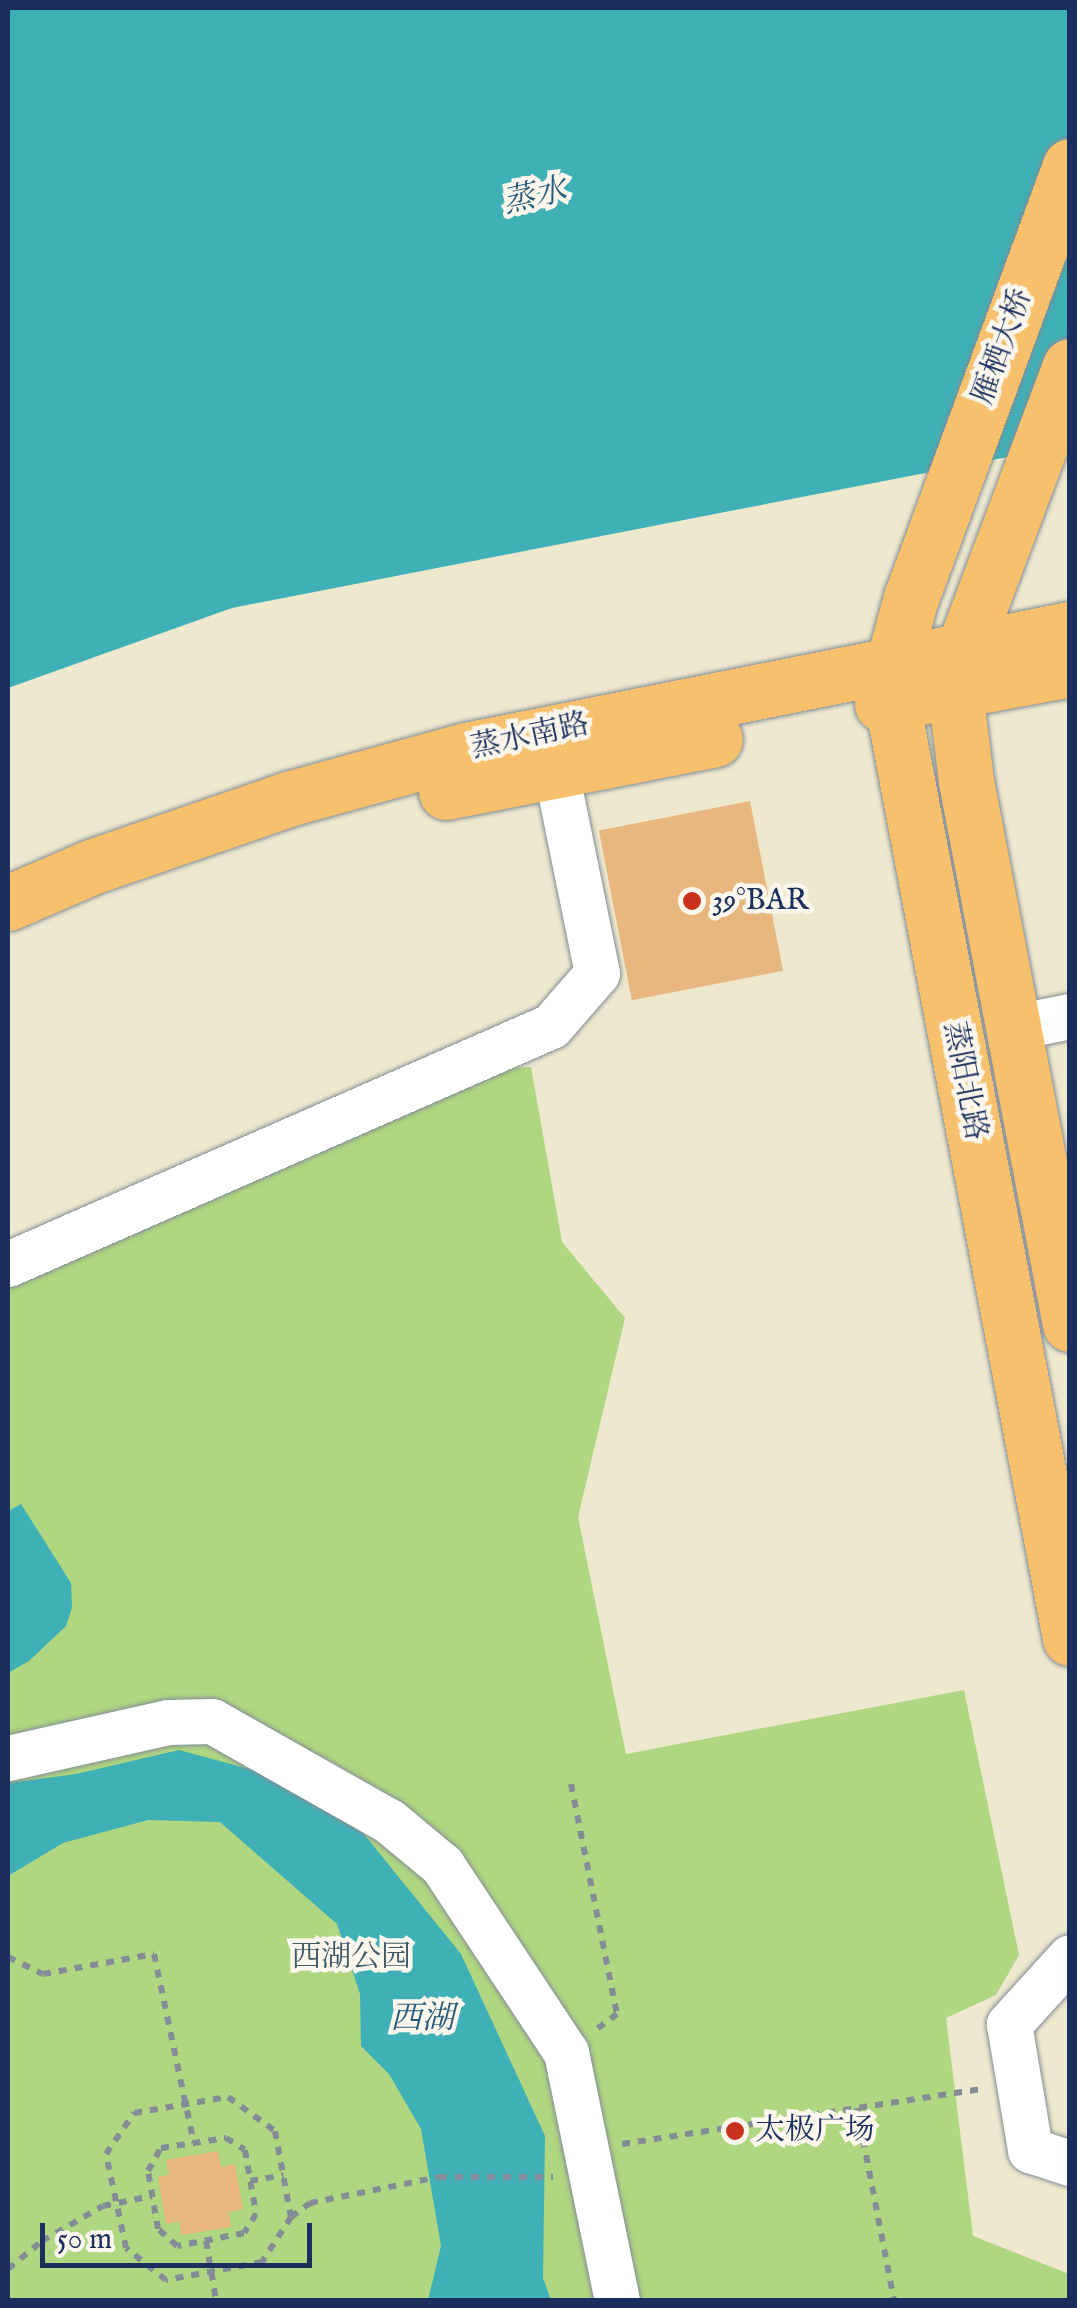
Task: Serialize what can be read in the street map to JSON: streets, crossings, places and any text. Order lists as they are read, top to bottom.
{
  "streets": {
    "main road": ["雁栖大桥", "蒸水南路", "蒸阳北路"]
  },
  "crossings": [
    ["雁栖大桥", "蒸阳北路"],
    ["蒸水南路", "蒸阳北路"]
  ],
  "water": ["蒸水", "西湖"],
  "parks": ["西湖公园"],
  "places": ["39°BAR", "太极广场"],
  "scale_bar": "50 m"
}
